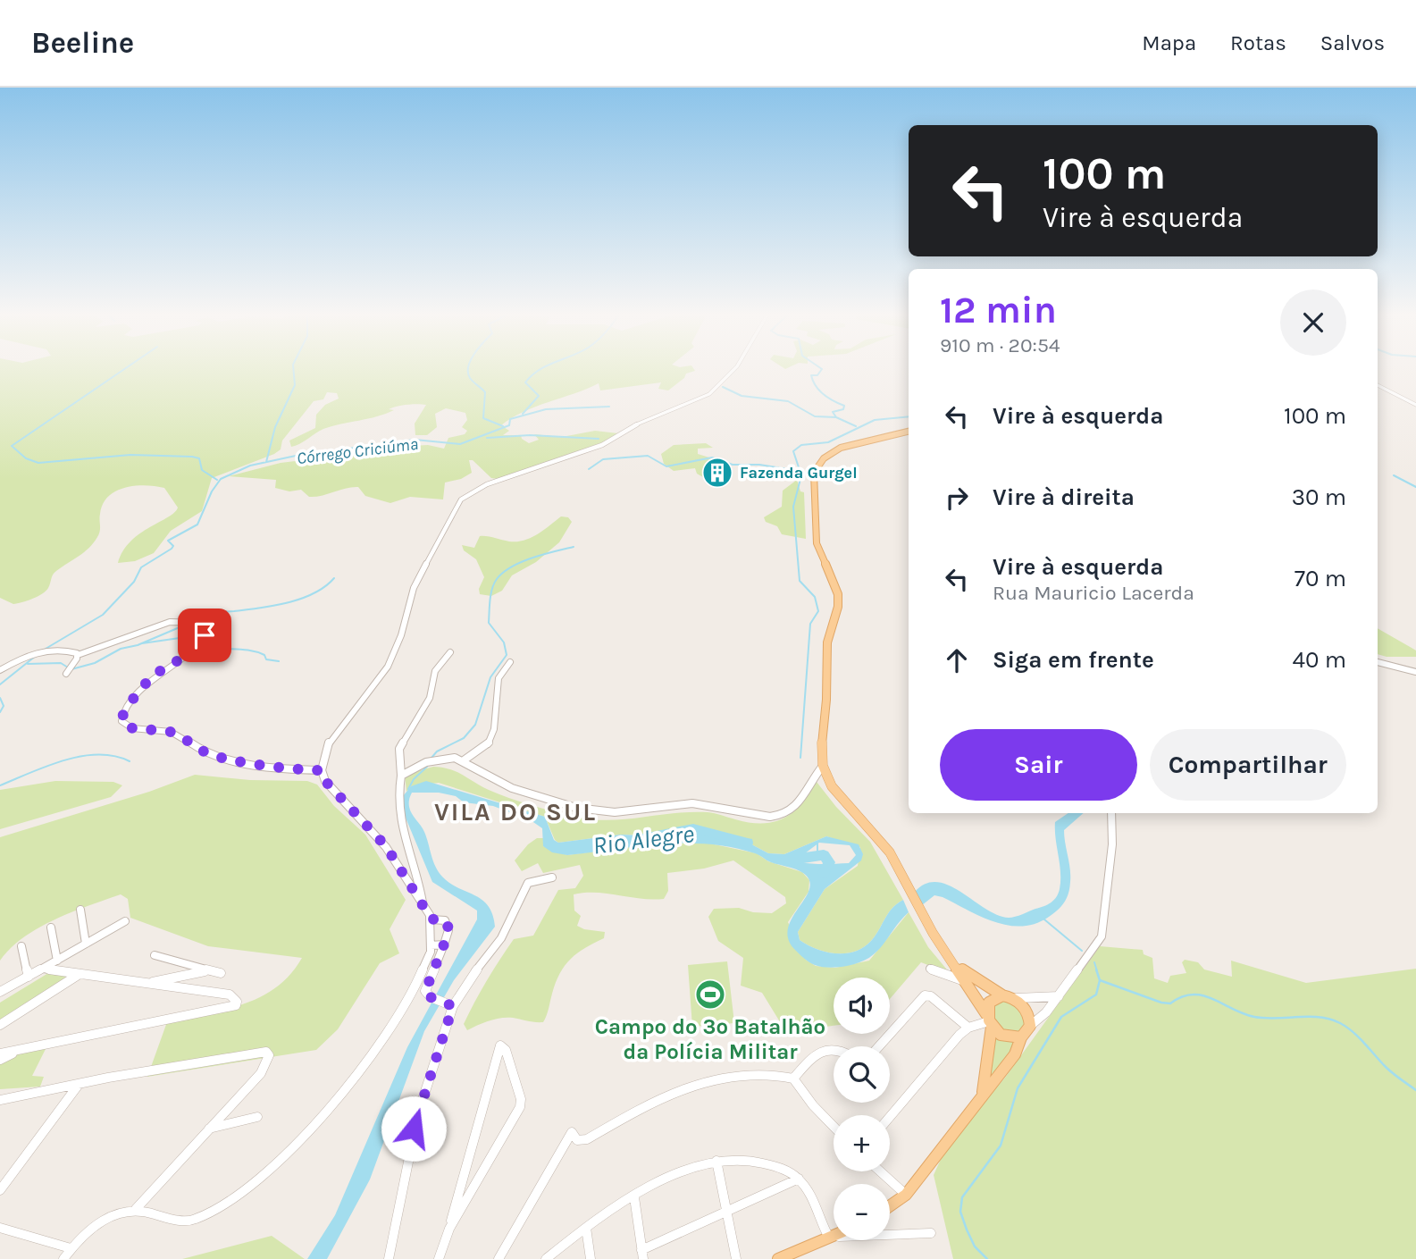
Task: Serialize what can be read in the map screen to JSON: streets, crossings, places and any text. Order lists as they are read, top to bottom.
{
  "districts": ["VILA DO SUL"],
  "water": ["Córrego Criciúma", "Rio Alegre"],
  "places": {
    "building": ["Fazenda Gurgel"],
    "sports": ["Campo do 3º Batalhão da Polícia Militar"]
  },
  "page": {
    "header": "Beeline",
    "nav": ["Mapa", "Rotas", "Salvos"],
    "turn": ["100 m", "Vire à esquerda"],
    "heading": ["12 min", "910 m · 20:54"],
    "list": [
      {
        "name": "Vire à esquerda",
        "value": "100 m"
      },
      {
        "name": "Vire à direita",
        "value": "30 m"
      },
      {
        "name": "Vire à esquerda",
        "note": "Rua Mauricio Lacerda",
        "value": "70 m"
      },
      {
        "name": "Siga em frente",
        "value": "40 m"
      }
    ],
    "buttons": ["Sair", "Compartilhar"],
    "map_buttons": ["+", "−"]
  }
}
